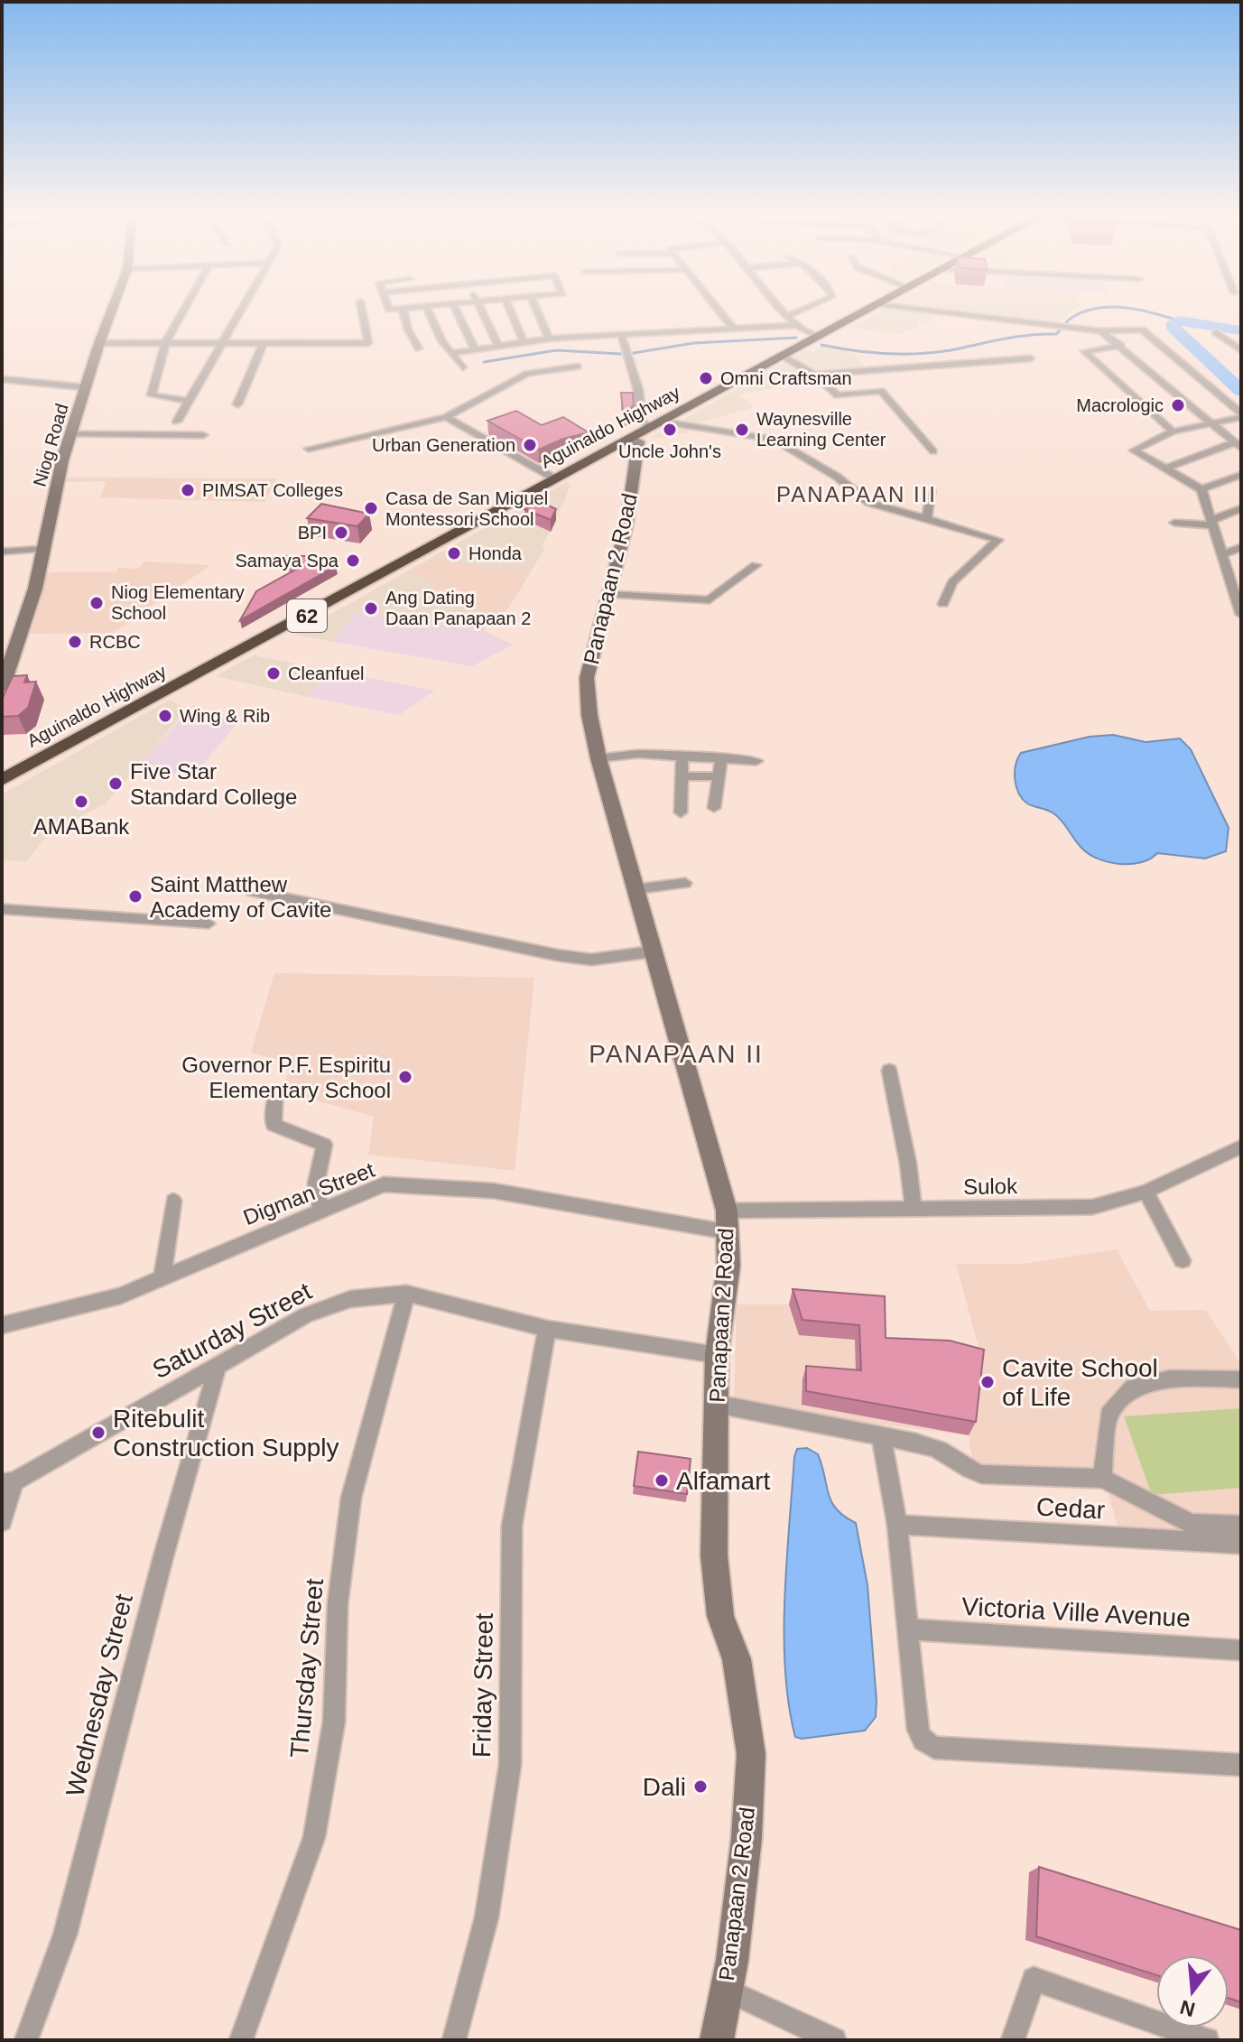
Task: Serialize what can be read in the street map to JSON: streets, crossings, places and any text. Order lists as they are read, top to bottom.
{
  "streets": {
    "highway": ["Aguinaldo Highway", "62"],
    "street": [
      "Niog Road",
      "Panapaan 2 Road",
      "Sulok",
      "Digman Street",
      "Saturday Street",
      "Cedar",
      "Victoria Ville Avenue",
      "Thursday Street",
      "Friday Street",
      "Wednesday Street"
    ]
  },
  "crossings": [
    ["Aguinaldo Highway", "Panapaan 2 Road"],
    ["Panapaan 2 Road", "Sulok"],
    ["Panapaan 2 Road", "Digman Street"],
    ["Panapaan 2 Road", "Saturday Street"],
    ["Sulok", "Digman Street"],
    ["Saturday Street", "Thursday Street"],
    ["Saturday Street", "Friday Street"],
    ["Saturday Street", "Wednesday Street"]
  ],
  "districts": ["PANAPAAN III", "PANAPAAN II"],
  "places": [
    "Omni Craftsman",
    "Macrologic",
    "Uncle John's",
    "Waynesville Learning Center",
    "Urban Generation",
    "PIMSAT Colleges",
    "Casa de San Miguel Montessori School",
    "BPI",
    "Honda",
    "Samaya Spa",
    "Niog Elementary School",
    "Ang Dating Daan Panapaan 2",
    "RCBC",
    "Cleanfuel",
    "Wing & Rib",
    "Five Star Standard College",
    "AMABank",
    "Saint Matthew Academy of Cavite",
    "Governor P.F. Espiritu Elementary School",
    "Cavite School of Life",
    "Ritebulit Construction Supply",
    "Alfamart",
    "Dali"
  ],
  "north": "bottom"
}
